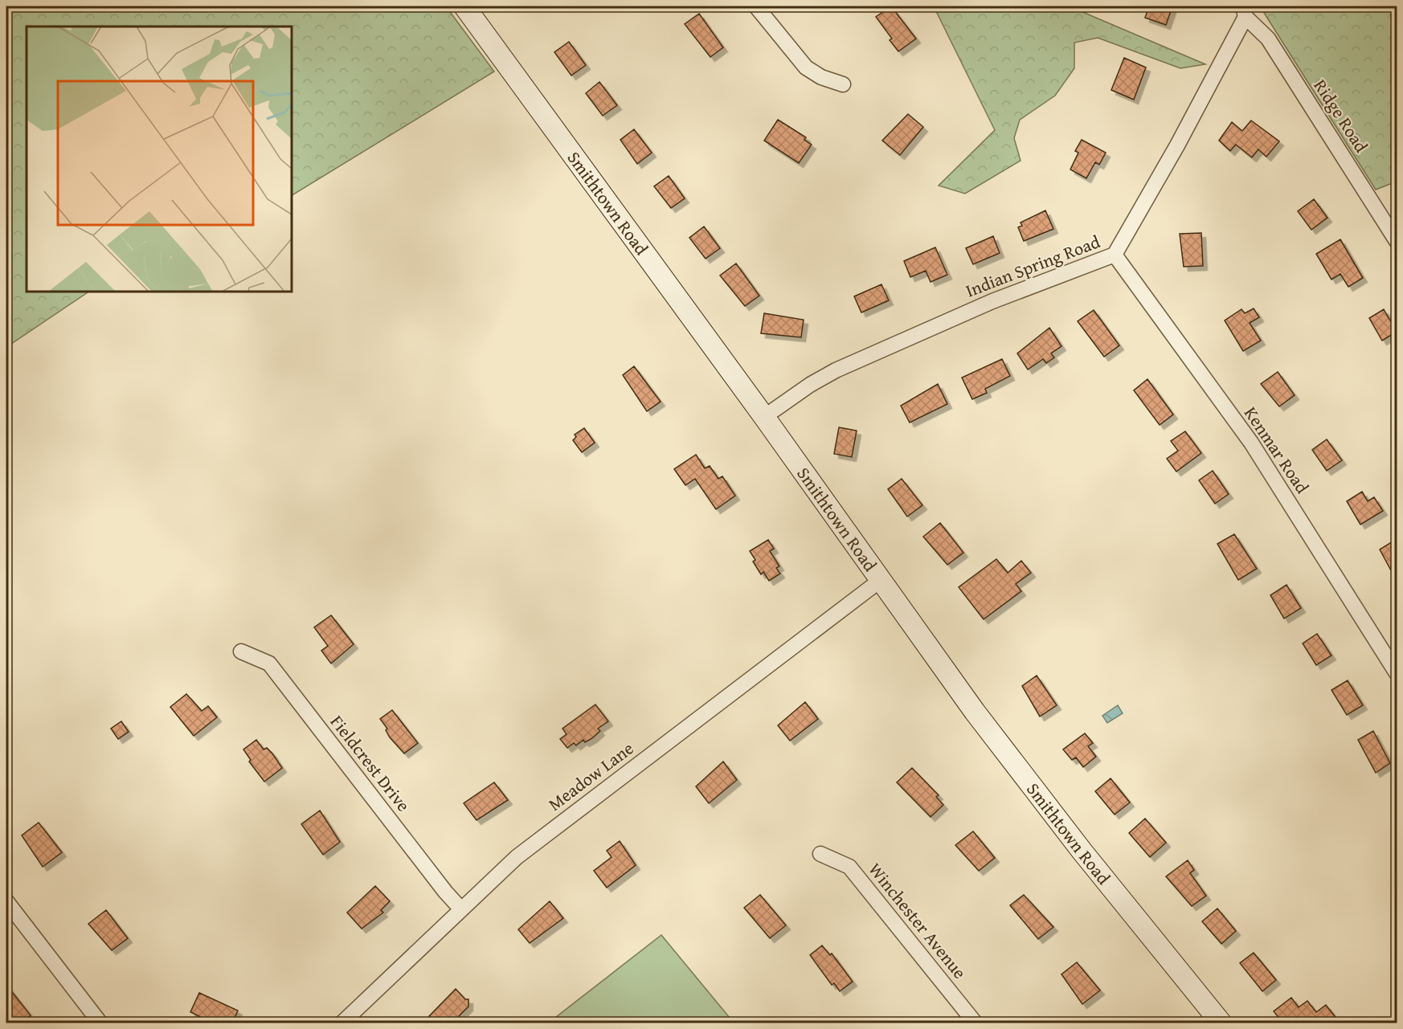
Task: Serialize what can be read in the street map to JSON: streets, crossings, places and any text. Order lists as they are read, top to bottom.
{
  "streets": {
    "street": [
      "Ridge Road",
      "Smithtown Road",
      "Indian Spring Road",
      "Kenmar Road",
      "Fieldcrest Drive",
      "Meadow Lane",
      "Winchester Avenue"
    ]
  },
  "crossings": [
    ["Ridge Road", "Indian Spring Road"],
    ["Smithtown Road", "Indian Spring Road"],
    ["Smithtown Road", "Meadow Lane"],
    ["Indian Spring Road", "Kenmar Road"],
    ["Fieldcrest Drive", "Meadow Lane"]
  ]
}
